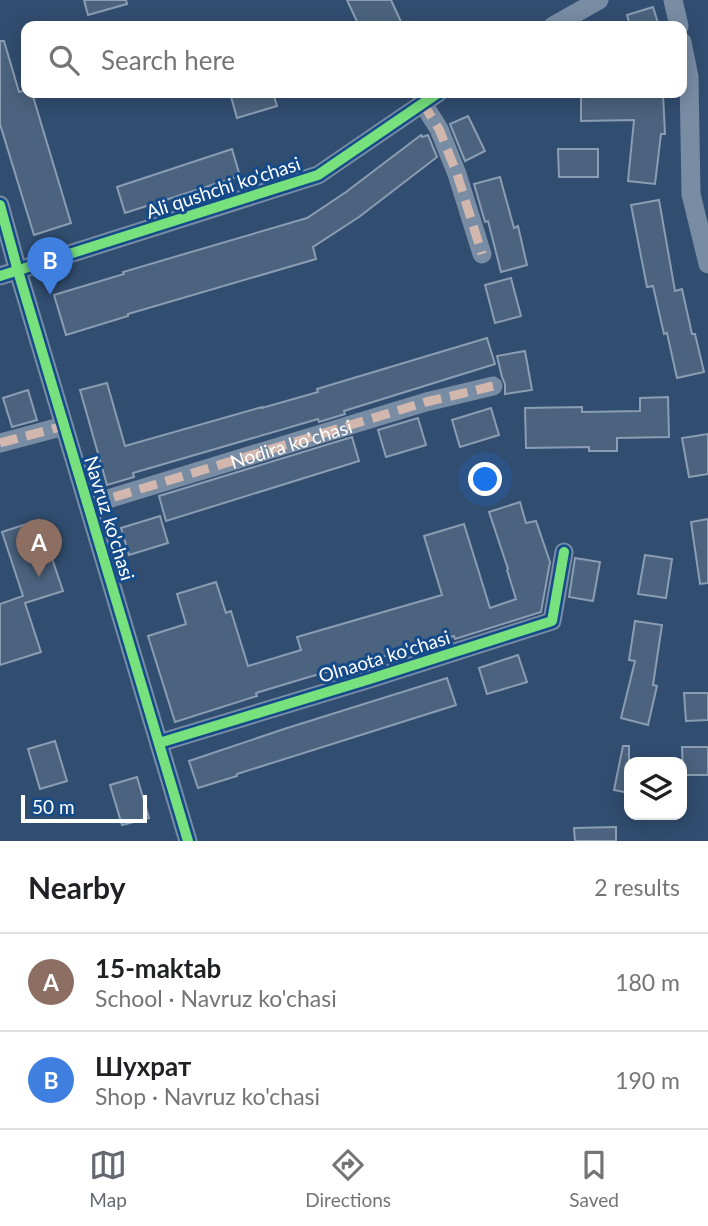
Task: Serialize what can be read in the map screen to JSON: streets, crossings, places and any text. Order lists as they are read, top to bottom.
{
  "streets": {
    "street": [
      "Ali qushchi ko'chasi",
      "Nodira ko'chasi",
      "Navruz ko'chasi",
      "Olnaota ko'chasi"
    ]
  },
  "crossings": [
    ["Ali qushchi ko'chasi", "Navruz ko'chasi"],
    ["Nodira ko'chasi", "Navruz ko'chasi"],
    ["Navruz ko'chasi", "Olnaota ko'chasi"]
  ],
  "scale_bar": "50 m",
  "page": {
    "search": "Search here",
    "pins": ["B", "A"],
    "scale": "50 m",
    "heading": ["Nearby", "2 results"],
    "list": [
      {
        "mark": "A",
        "name": "15-maktab",
        "note": "School · Navruz ko'chasi",
        "value": "180 m"
      },
      {
        "mark": "B",
        "name": "Шухрат",
        "note": "Shop · Navruz ko'chasi",
        "value": "190 m"
      }
    ],
    "nav": ["Map", "Directions", "Saved"]
  }
}
